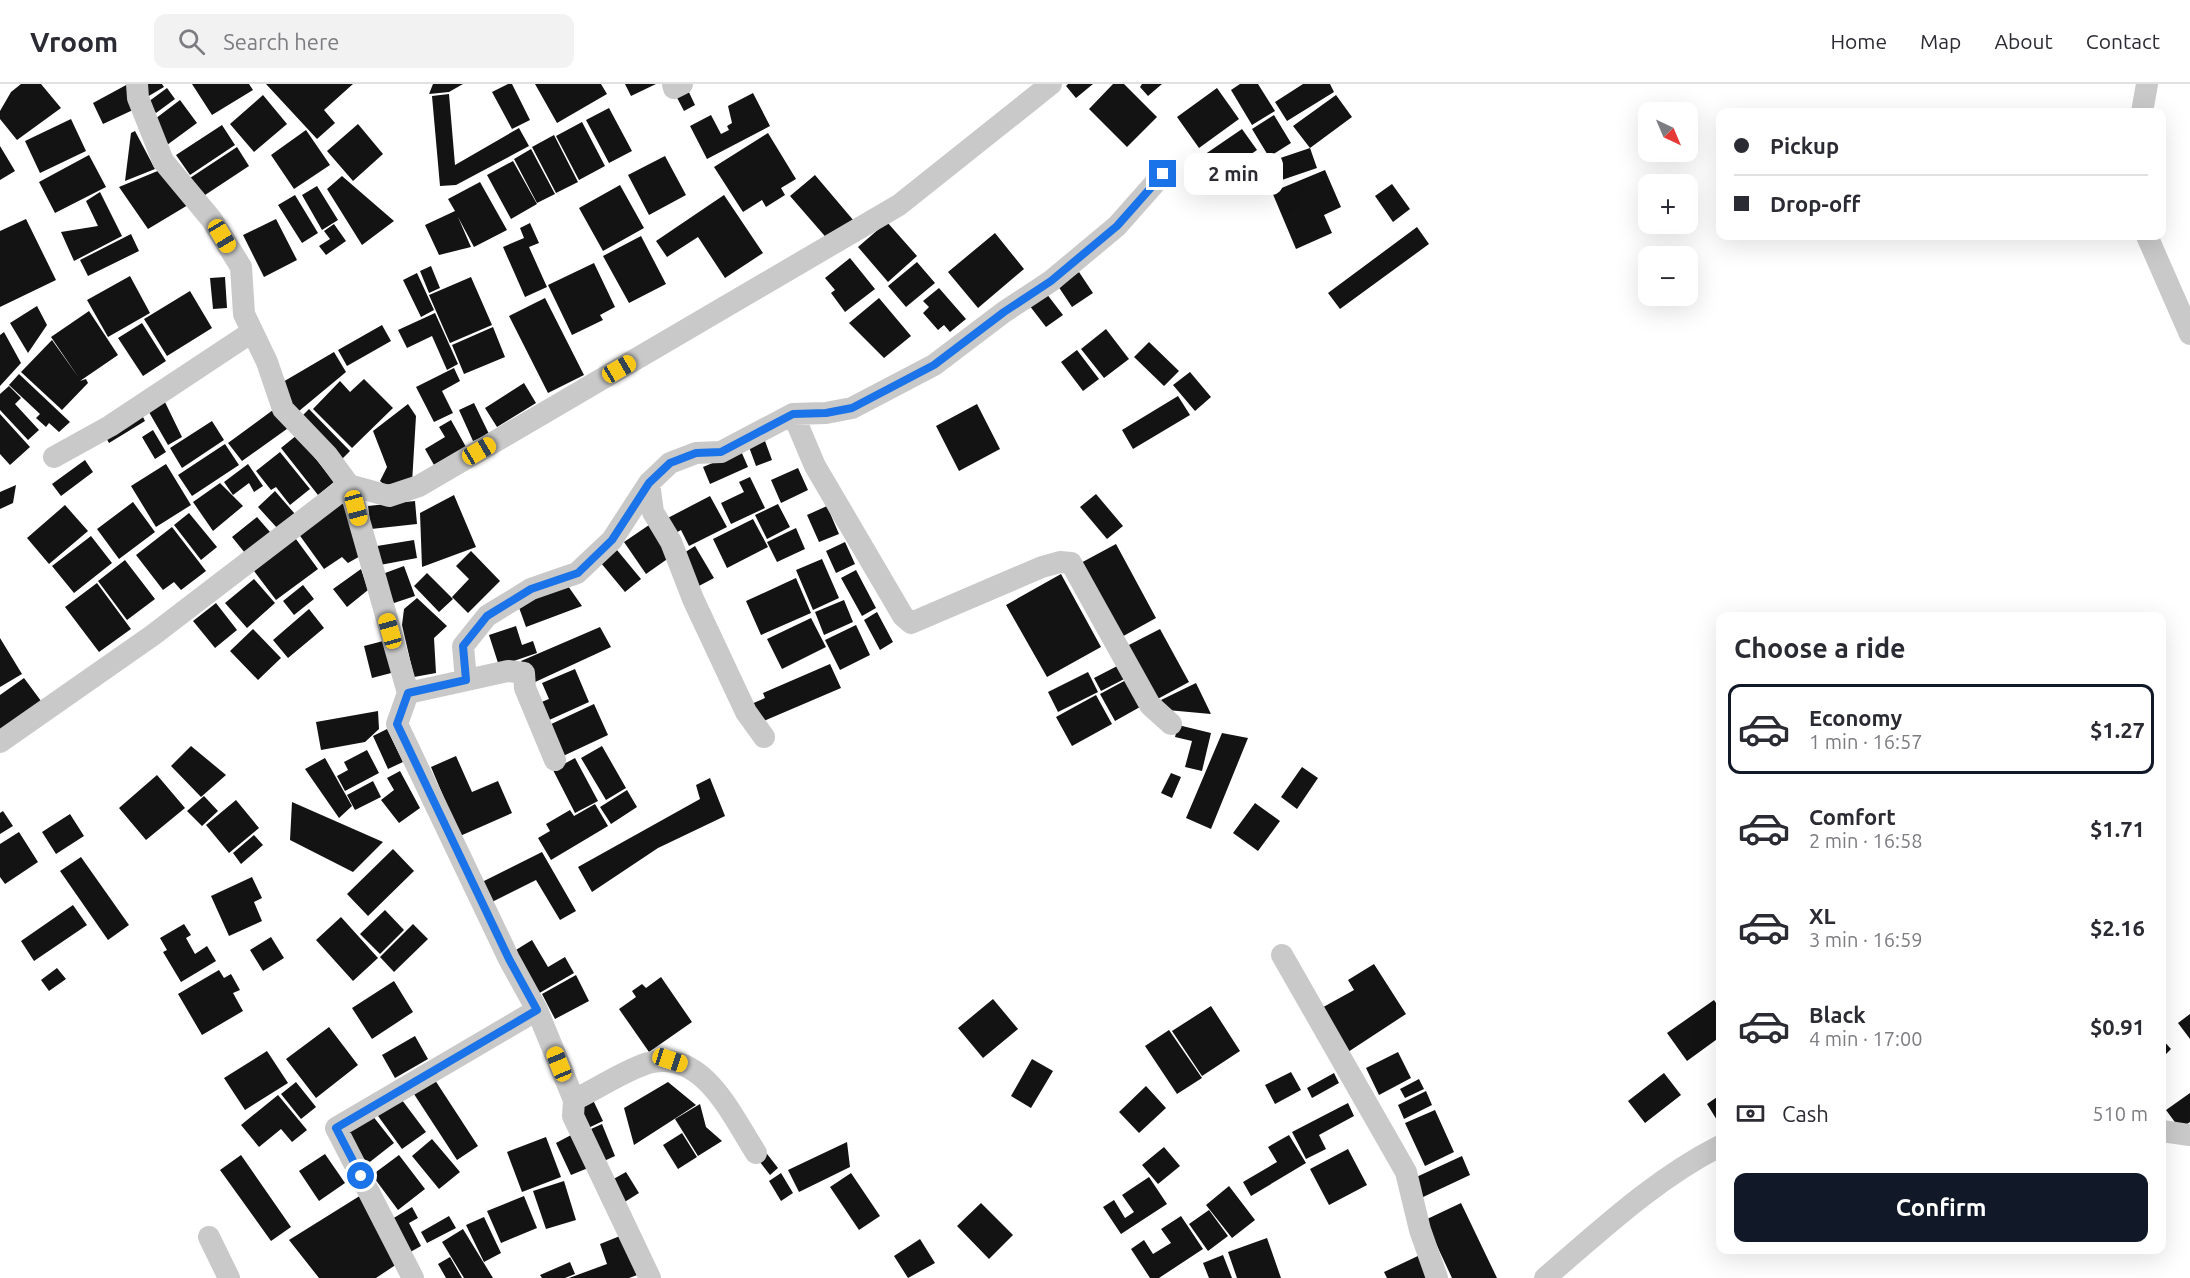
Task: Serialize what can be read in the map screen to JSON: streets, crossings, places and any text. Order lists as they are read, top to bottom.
{
  "north": "bottom right",
  "page": {
    "header": "Vroom",
    "search": "Search here",
    "nav": [
      "Home",
      "Map",
      "About",
      "Contact"
    ],
    "map_buttons": ["+", "−"],
    "banner": ["Pickup", "Drop-off"],
    "bubble": "2 min",
    "heading": "Choose a ride",
    "list": [
      {
        "name": "Economy",
        "note": "1 min · 16:57",
        "value": "$1.27"
      },
      {
        "name": "Comfort",
        "note": "2 min · 16:58",
        "value": "$1.71"
      },
      {
        "name": "XL",
        "note": "3 min · 16:59",
        "value": "$2.16"
      },
      {
        "name": "Black",
        "note": "4 min · 17:00",
        "value": "$0.91"
      }
    ],
    "pay": ["Cash", "510 m"],
    "buttons": "Confirm"
  }
}
